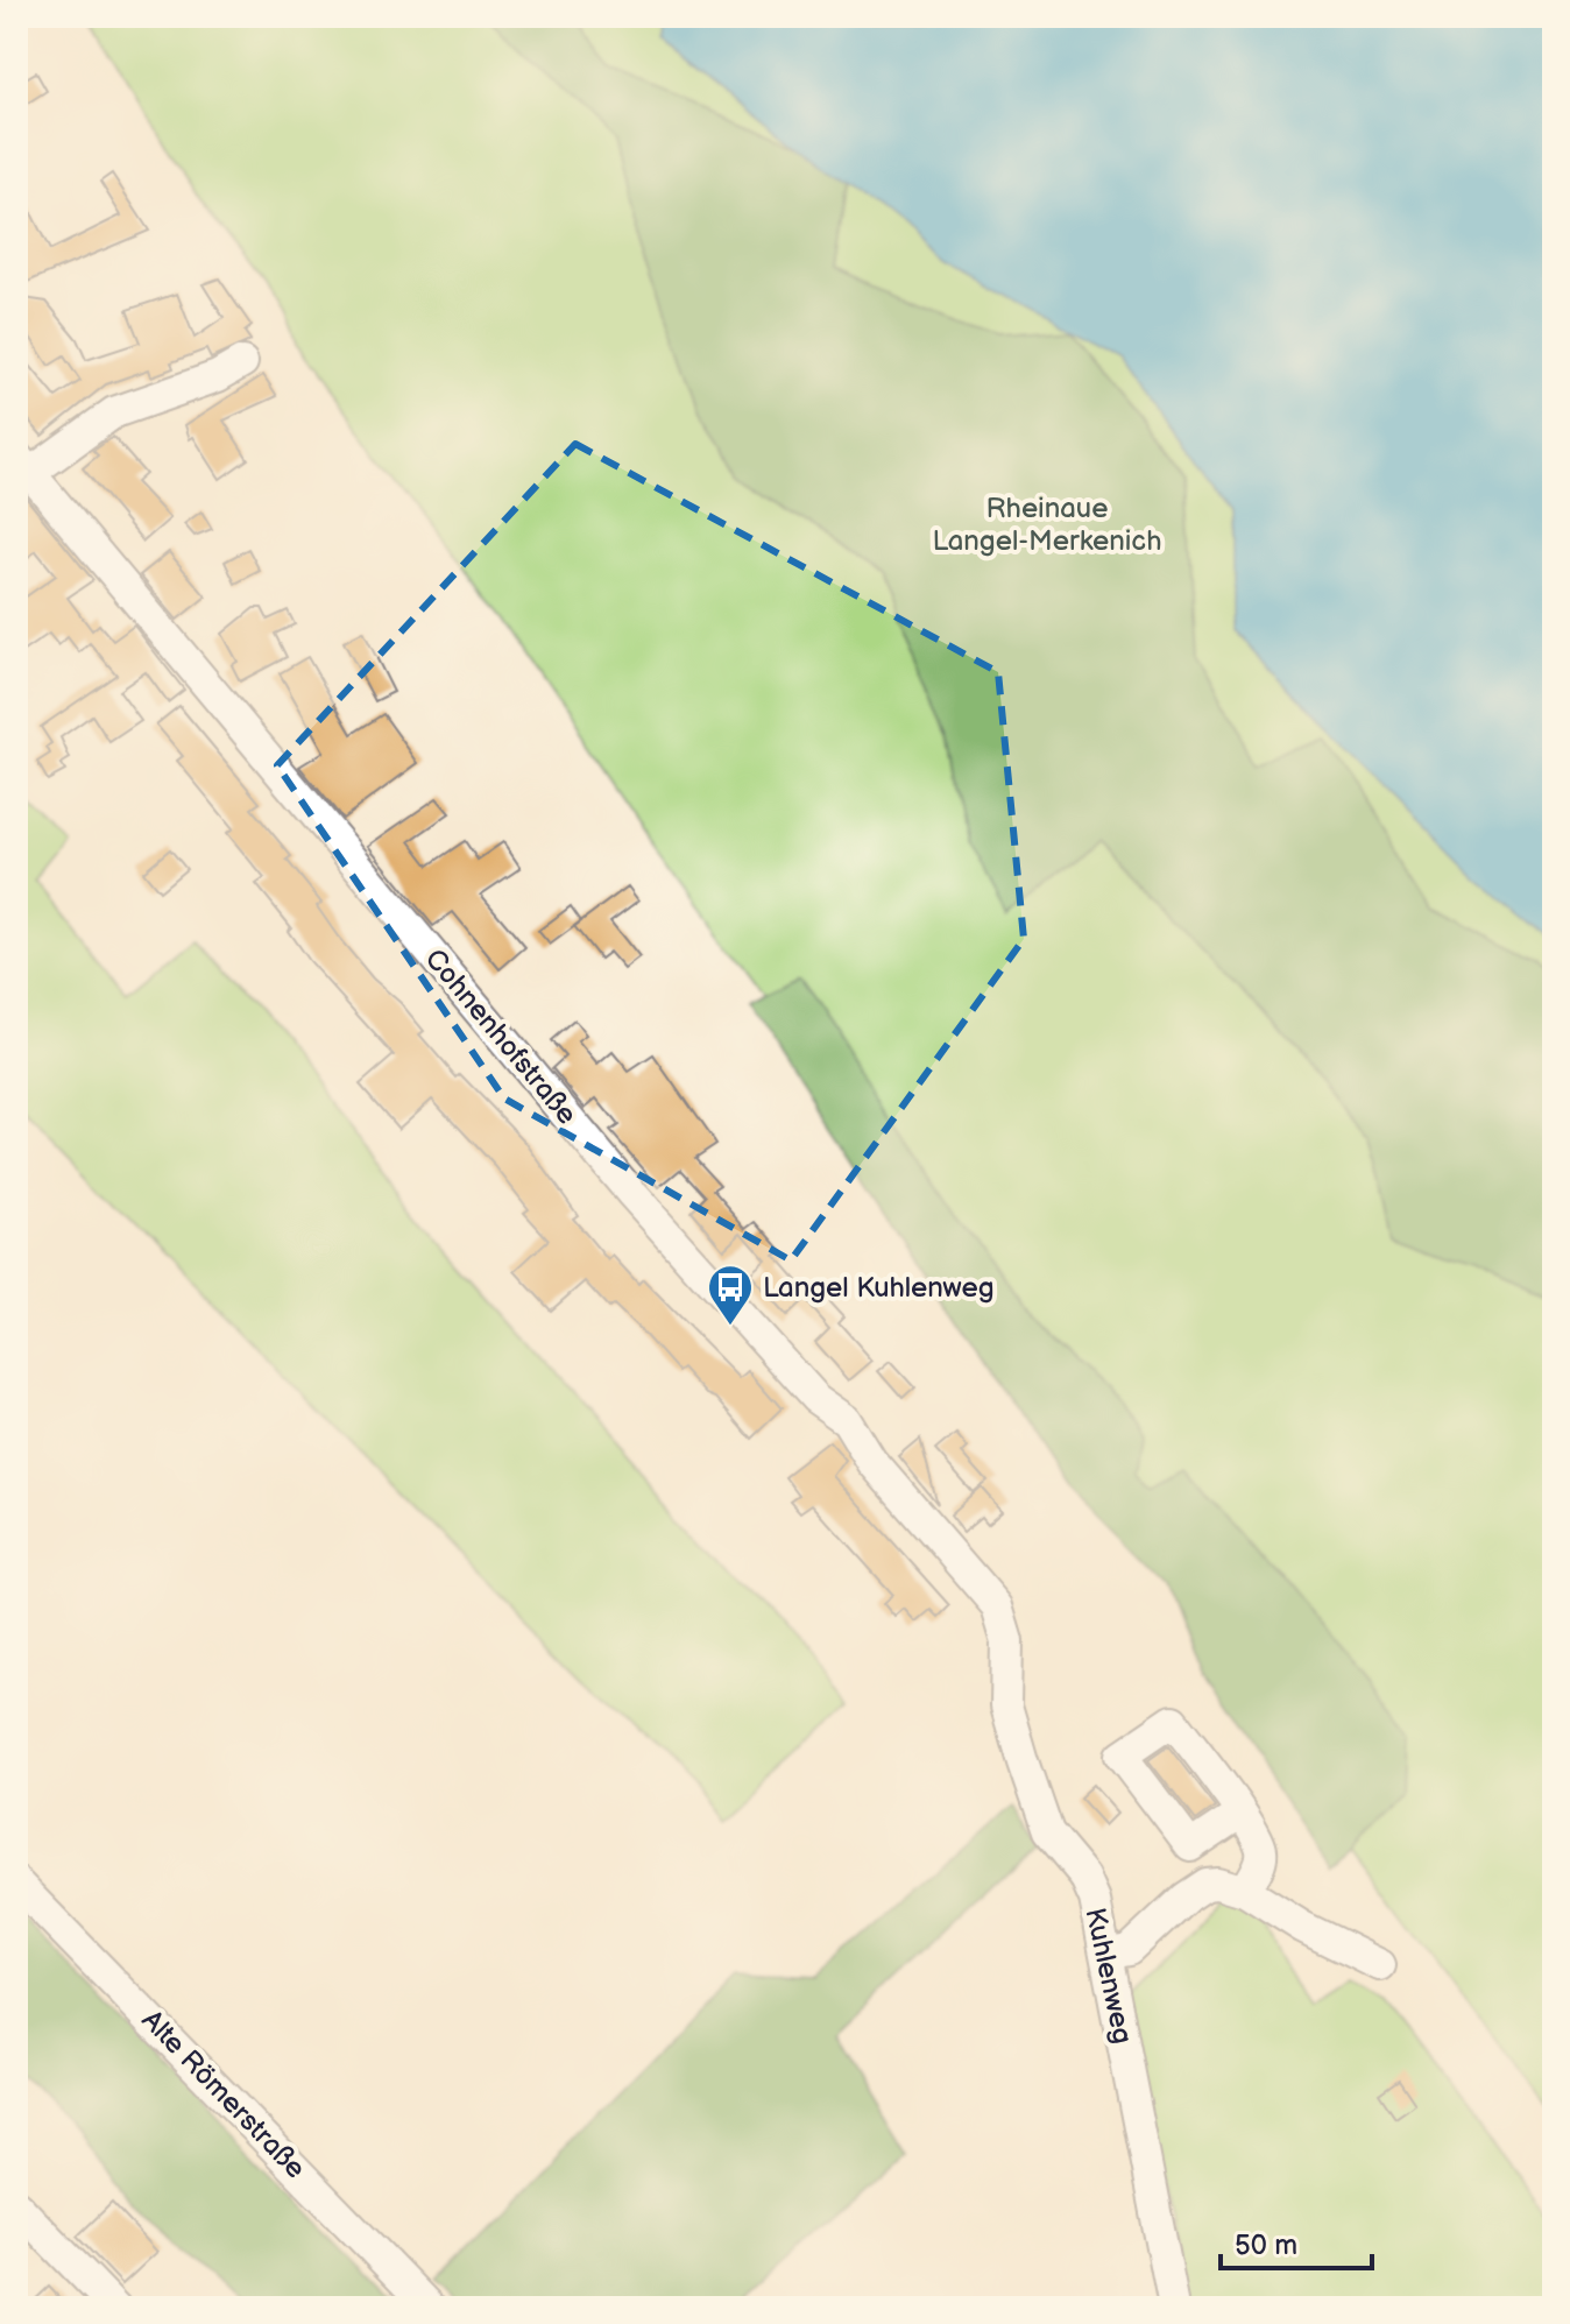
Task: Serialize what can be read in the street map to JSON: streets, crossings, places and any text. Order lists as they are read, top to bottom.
{
  "streets": {
    "street": ["Cohnenhofstraße", "Kuhlenweg", "Alte Römerstraße"]
  },
  "crossings": [
    ["Cohnenhofstraße", "Kuhlenweg"]
  ],
  "parks": ["Rheinaue Langel-Merkenich"],
  "places": {
    "bus stop": ["Langel Kuhlenweg"]
  },
  "scale_bar": "50 m"
}
